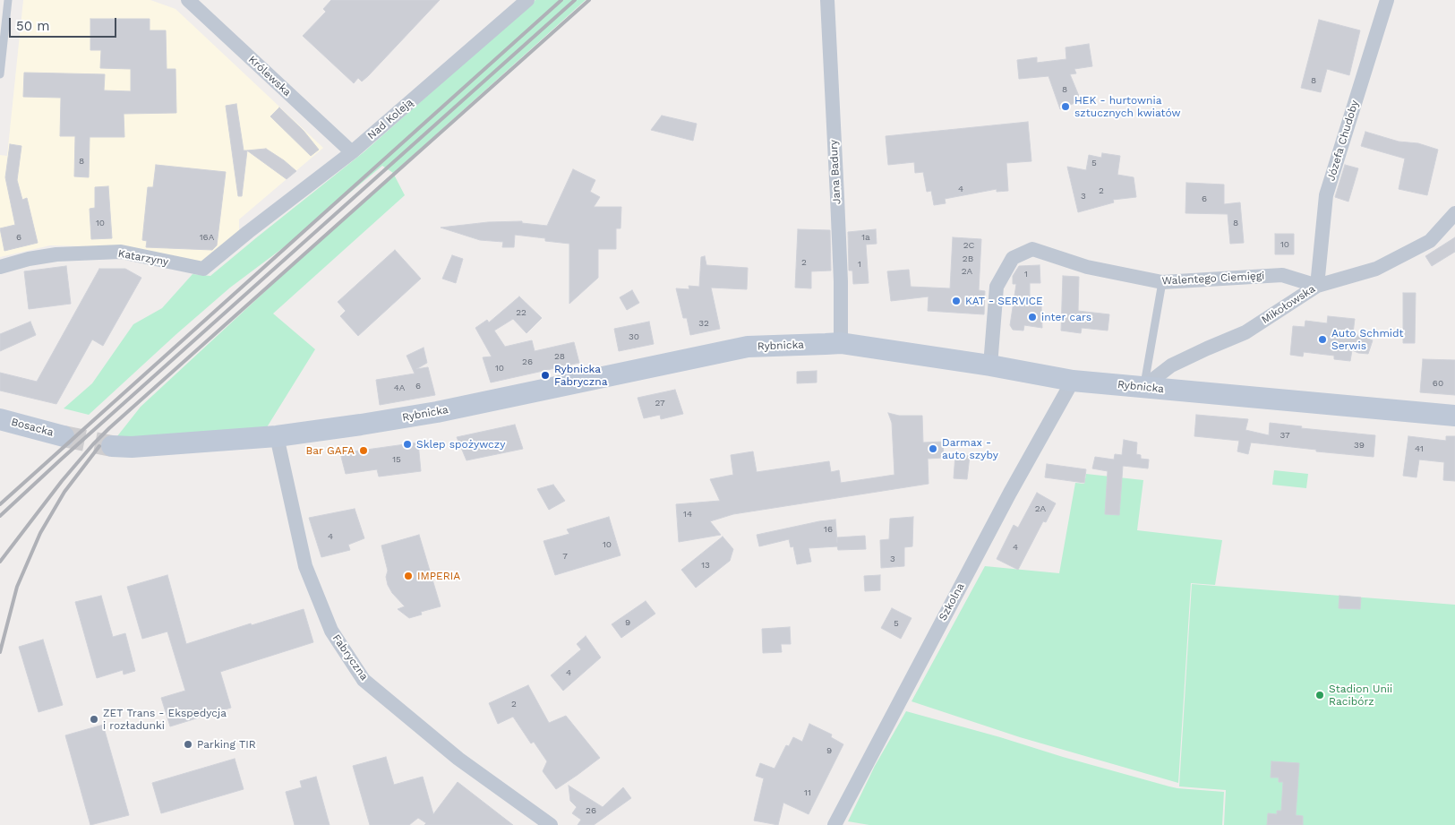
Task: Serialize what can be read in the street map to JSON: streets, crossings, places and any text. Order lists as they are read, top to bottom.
{
  "streets": {
    "street": [
      "Królewska",
      "Nad Koleją",
      "Józefa Chudoby",
      "Jana Badury",
      "Katarzyny",
      "Walentego Ciemięgi",
      "Mikołowska",
      "Rybnicka",
      "Bosacka",
      "Szkolna",
      "Fabryczna"
    ]
  },
  "crossings": [
    ["Królewska", "Nad Koleją"],
    ["Nad Koleją", "Katarzyny"],
    ["Józefa Chudoby", "Walentego Ciemięgi"],
    ["Józefa Chudoby", "Mikołowska"],
    ["Jana Badury", "Rybnicka"],
    ["Walentego Ciemięgi", "Mikołowska"],
    ["Walentego Ciemięgi", "Rybnicka"],
    ["Mikołowska", "Rybnicka"],
    ["Rybnicka", "Szkolna"],
    ["Rybnicka", "Fabryczna"]
  ],
  "places": [
    "HEK - hurtownia sztucznych kwiatów",
    "KAT - SERVICE",
    "inter cars",
    "Auto Schmidt Serwis",
    "Rybnicka Fabryczna",
    "Sklep spożywczy",
    "Darmax - auto szyby",
    "Bar GAFA",
    "IMPERIA",
    "Stadion Unii Racibórz",
    "ZET Trans - Ekspedycja i rozładunki",
    "Parking TIR"
  ],
  "house_numbers": [
    "8",
    "8",
    "8",
    "5",
    "4",
    "2",
    "3",
    "6",
    "10",
    "8",
    "6",
    "16A",
    "1a",
    "10",
    "2C",
    "2B",
    "2",
    "1",
    "2A",
    "1",
    "22",
    "32",
    "30",
    "28",
    "26",
    "10",
    "60",
    "6",
    "4A",
    "27",
    "37",
    "39",
    "41",
    "15",
    "2A",
    "14",
    "16",
    "4",
    "10",
    "4",
    "7",
    "3",
    "13",
    "9",
    "5",
    "4",
    "2",
    "9",
    "11",
    "26"
  ],
  "scale_bar": "50 m"
}
